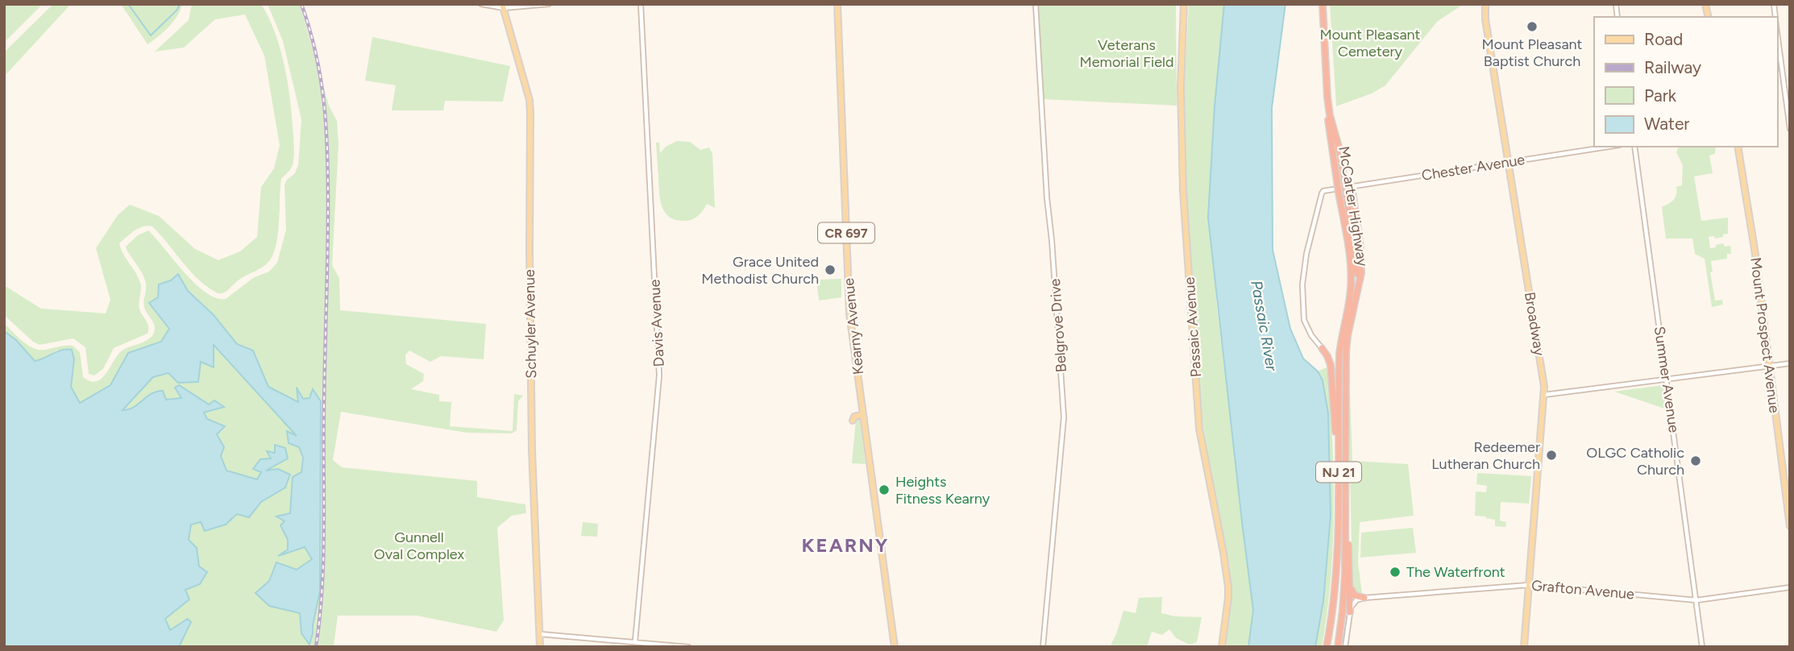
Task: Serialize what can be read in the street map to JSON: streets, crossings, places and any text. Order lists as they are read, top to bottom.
{
  "streets": {
    "highway": ["McCarter Highway", "NJ 21"],
    "main road": [
      "CR 697",
      "Schuyler Avenue",
      "Broadway",
      "Kearny Avenue",
      "Passaic Avenue",
      "Mount Prospect Avenue"
    ],
    "street": [
      "Chester Avenue",
      "Davis Avenue",
      "Belgrove Drive",
      "Summer Avenue",
      "Grafton Avenue"
    ]
  },
  "crossings": [
    ["Chester Avenue", "Broadway"],
    ["McCarter Highway", "NJ 21"],
    ["Broadway", "Grafton Avenue"],
    ["Summer Avenue", "Grafton Avenue"]
  ],
  "districts": ["KEARNY"],
  "water": ["Passaic River"],
  "parks": ["Mount Pleasant Cemetery", "Veterans Memorial Field", "Gunnell Oval Complex"],
  "places": [
    "Mount Pleasant Baptist Church",
    "Grace United Methodist Church",
    "Redeemer Lutheran Church",
    "OLGC Catholic Church",
    "Heights Fitness Kearny",
    "The Waterfront"
  ],
  "legend": [
    "Road",
    "Railway",
    "Park",
    "Water"
  ]
}
